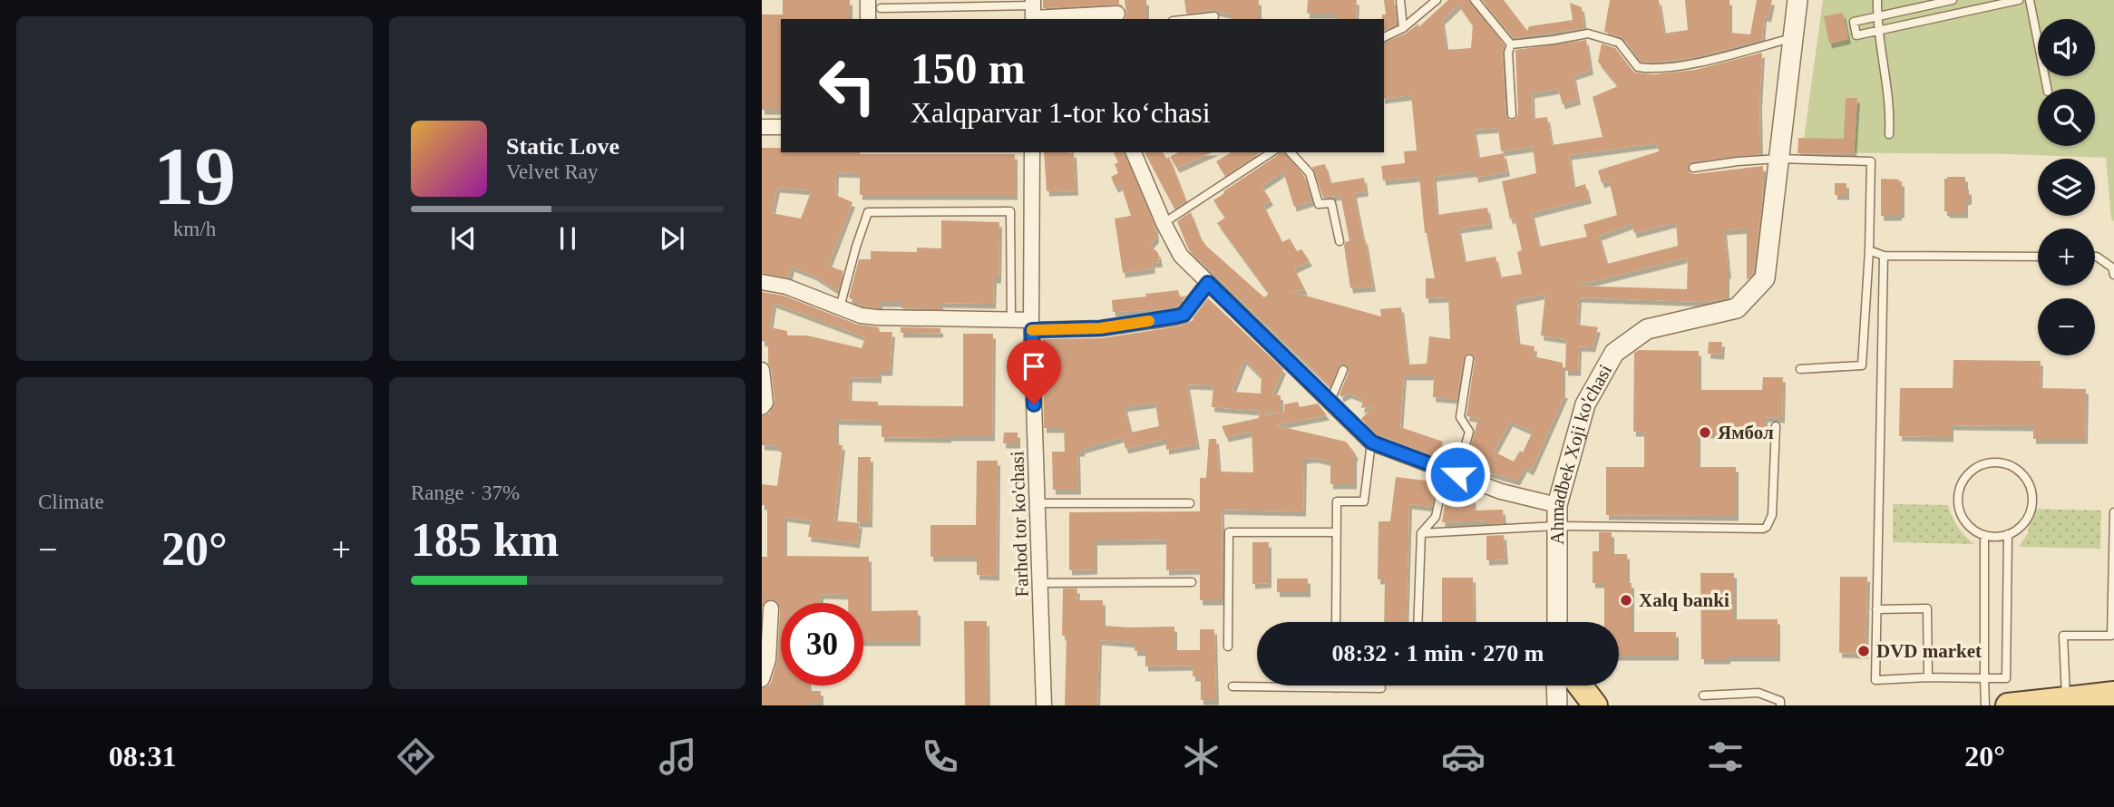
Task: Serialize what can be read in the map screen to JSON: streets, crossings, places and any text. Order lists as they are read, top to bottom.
{
  "streets": {
    "street": ["Ahmadbek Xoji ko'chasi", "Farhod tor ko'chasi"]
  },
  "places": ["Ямбол", "Xalq banki", "DVD market"],
  "page": {
    "tile": [
      ["19", "km/h"],
      "Climate",
      ["Range · 37%", "185 km"]
    ],
    "map_buttons": ["+", "−"],
    "turn": ["150 m", "Xalqparvar 1-tor koʻchasi"],
    "song": ["Static Love", "Velvet Ray"],
    "heat": ["−", "20°", "+"],
    "limit": "30",
    "trip": "08:32 · 1 min · 270 m",
    "tabs": ["08:31", "20°"]
  }
}
